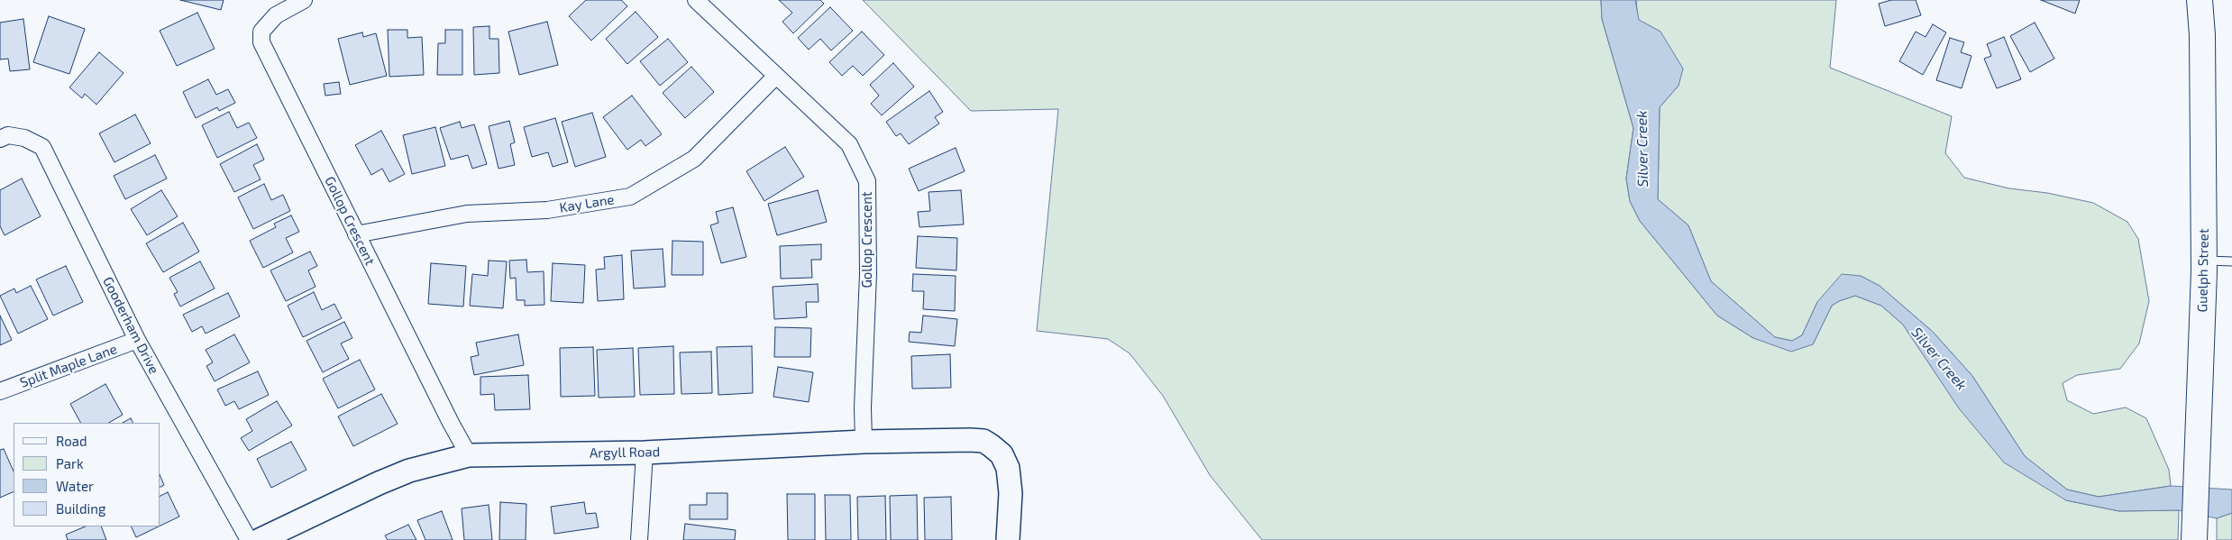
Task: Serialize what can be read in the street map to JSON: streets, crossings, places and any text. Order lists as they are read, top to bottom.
{
  "streets": {
    "main road": ["Guelph Street"],
    "street": [
      "Kay Lane",
      "Gollop Crescent",
      "Gooderham Drive",
      "Split Maple Lane",
      "Argyll Road"
    ]
  },
  "crossings": [
    ["Kay Lane", "Gollop Crescent"],
    ["Gollop Crescent", "Argyll Road"],
    ["Gooderham Drive", "Split Maple Lane"]
  ],
  "water": ["Silver Creek"],
  "legend": [
    "Road",
    "Park",
    "Water",
    "Building"
  ]
}
